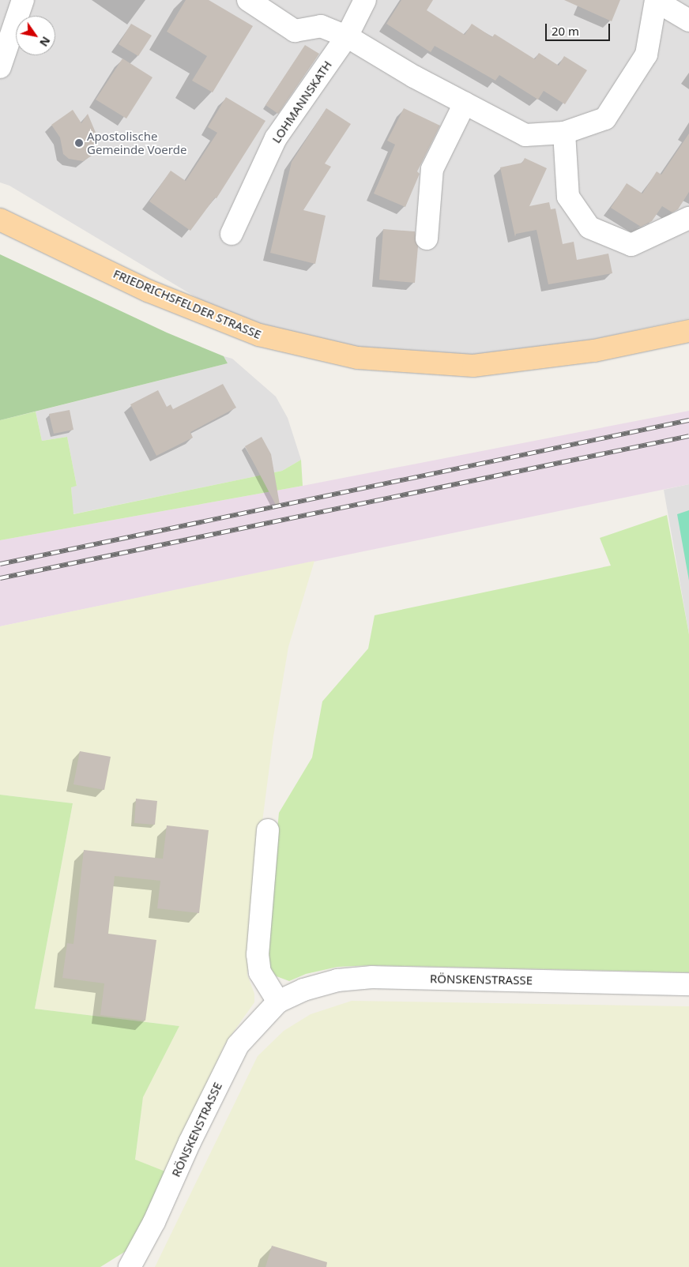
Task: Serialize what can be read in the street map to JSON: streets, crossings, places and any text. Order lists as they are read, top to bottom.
{
  "streets": {
    "main road": ["FRIEDRICHSFELDER STRASSE"],
    "street": ["LOHMANNSKATH", "RÖNSKENSTRASSE"]
  },
  "places": ["Apostolische Gemeinde Voerde"],
  "scale_bar": "20 m",
  "north": "bottom right"
}
